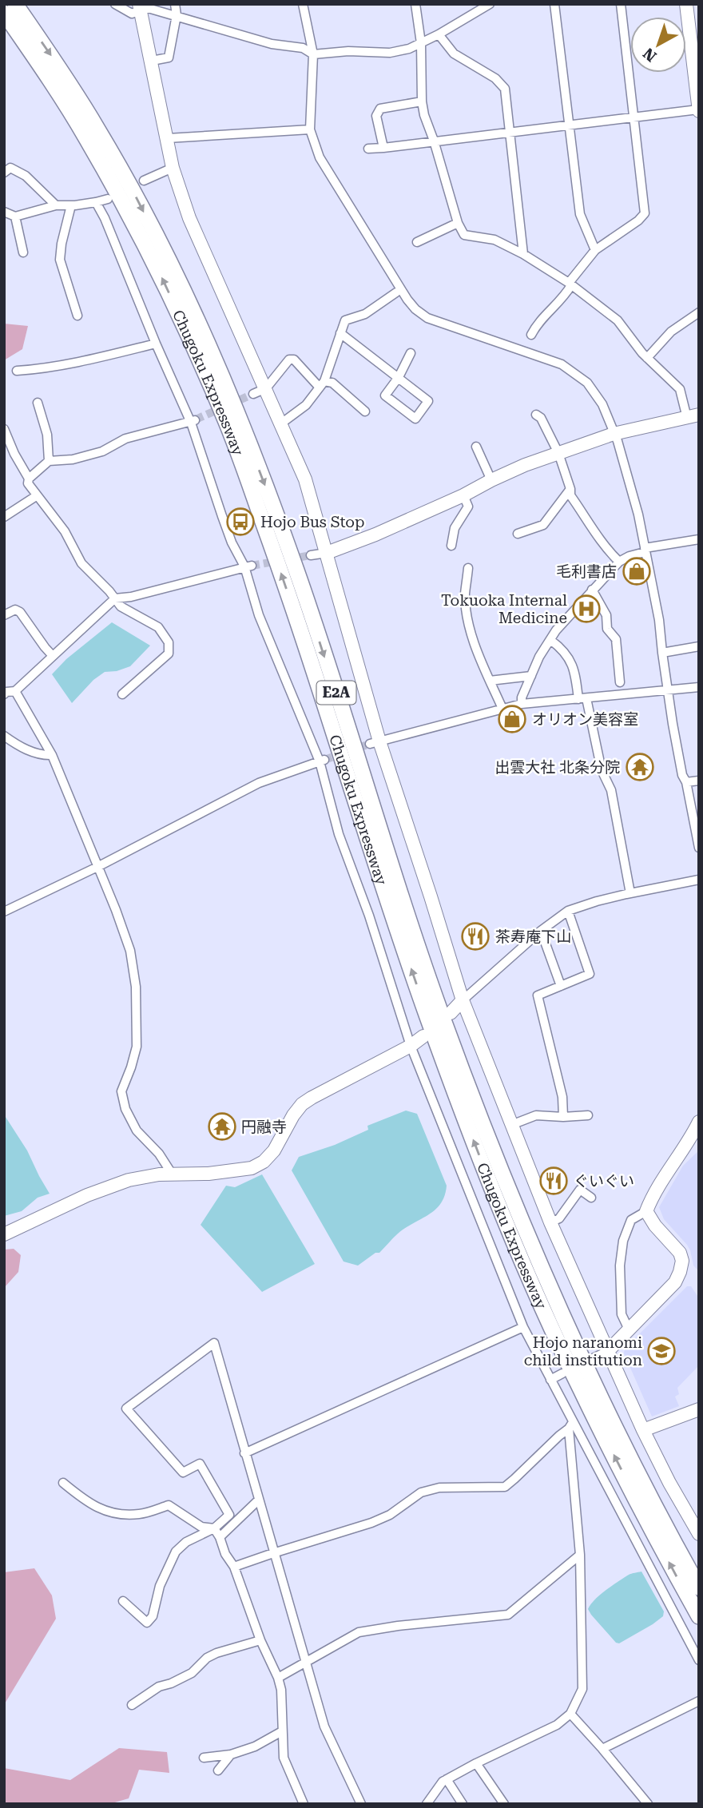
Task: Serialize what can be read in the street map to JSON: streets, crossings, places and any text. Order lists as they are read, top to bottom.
{
  "streets": {
    "highway": ["Chugoku Expressway", "E2A"]
  },
  "places": {
    "bus stop": ["Hojo Bus Stop"],
    "shop": ["毛利書店", "オリオン美容室"],
    "hospital": ["Tokuoka Internal Medicine"],
    "temple": ["出雲大社 北条分院", "円融寺"],
    "restaurant": ["茶寿庵下山", "ぐいぐい"],
    "school or university": ["Hojo naranomi child institution"]
  },
  "north": "bottom left"
}
